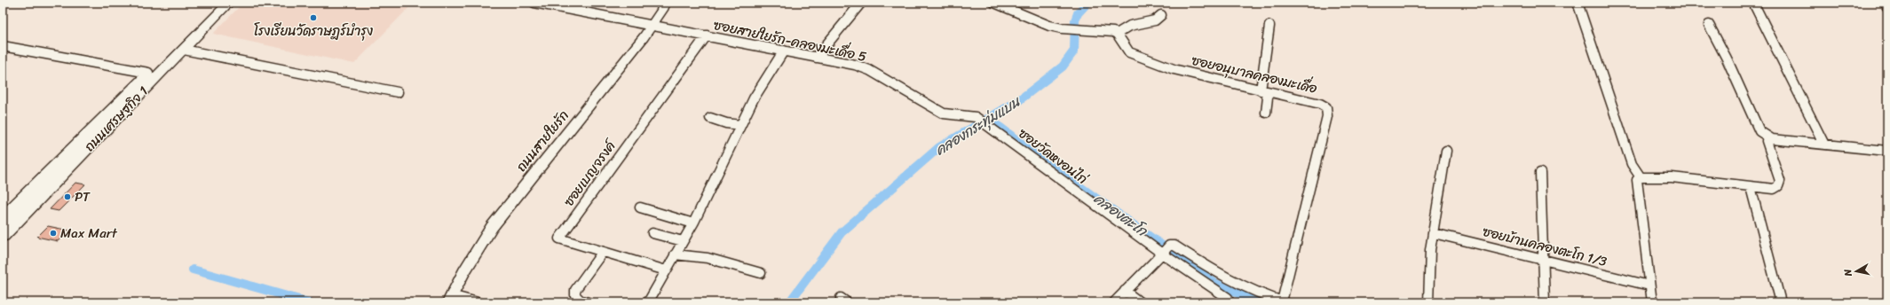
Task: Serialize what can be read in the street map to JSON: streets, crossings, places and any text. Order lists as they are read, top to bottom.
{
  "streets": {
    "main road": ["ถนนเศรษฐกิจ 1"],
    "street": [
      "ซอยสายใยรัก-คลองมะเดื่อ 5",
      "ซอยอนุบาลคลองมะเดื่อ",
      "ถนนสายใยรัก",
      "ซอยวัดหงอนไก่",
      "ซอยเบญจรงค์",
      "ซอยบ้านคลองตะโก 1/3"
    ]
  },
  "crossings": [
    ["ซอยสายใยรัก-คลองมะเดื่อ 5", "ถนนสายใยรัก"],
    ["ซอยสายใยรัก-คลองมะเดื่อ 5", "ซอยวัดหงอนไก่"],
    ["ซอยสายใยรัก-คลองมะเดื่อ 5", "ซอยเบญจรงค์"]
  ],
  "water": ["คลองกระทุ่มแบน", "คลองตะโก"],
  "places": ["โรงเรียนวัดราษฎร์บํารุง", "PT", "Max Mart"],
  "north": "left"
}
